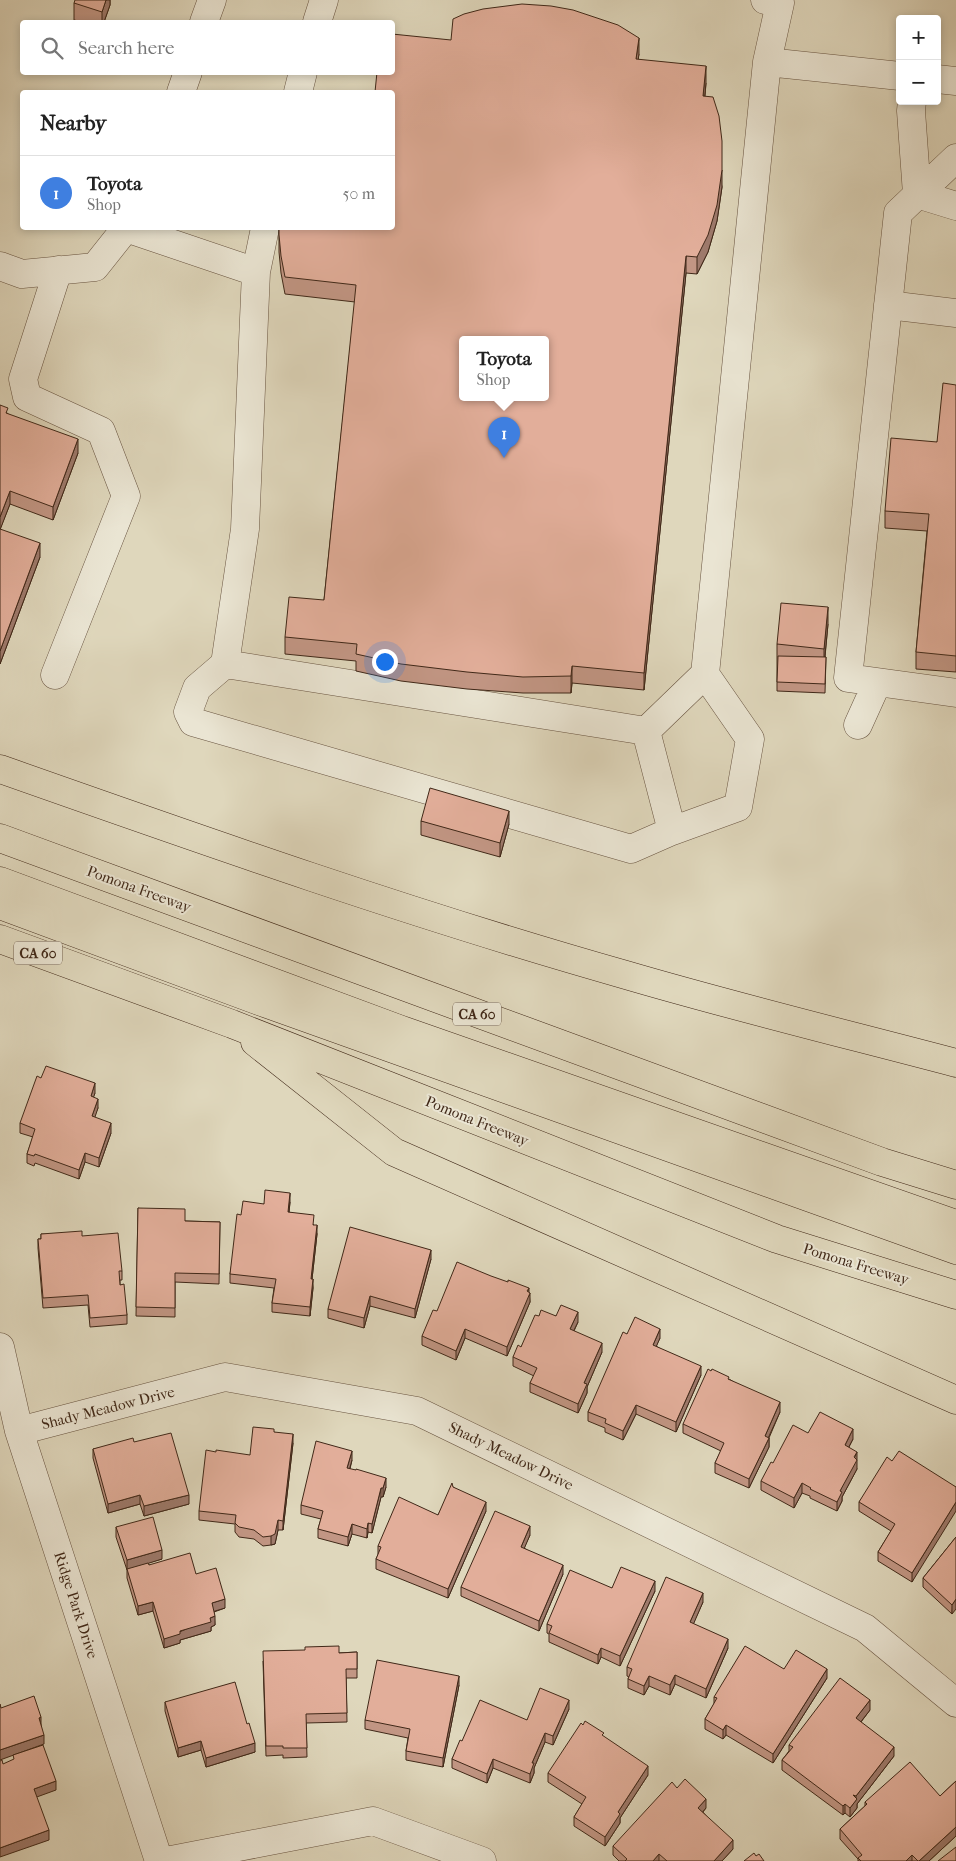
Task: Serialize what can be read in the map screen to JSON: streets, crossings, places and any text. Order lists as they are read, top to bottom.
{
  "streets": {
    "highway": ["Pomona Freeway", "CA 60"],
    "street": ["Shady Meadow Drive", "Ridge Park Drive"]
  },
  "crossings": [
    ["Shady Meadow Drive", "Ridge Park Drive"]
  ],
  "page": {
    "map_buttons": ["+", "−"],
    "search": "Search here",
    "heading": "Nearby",
    "list": [
      {
        "mark": "1",
        "name": "Toyota",
        "note": "Shop",
        "value": "50 m"
      }
    ],
    "popup": ["Toyota", "Shop"],
    "pins": "1"
  }
}
